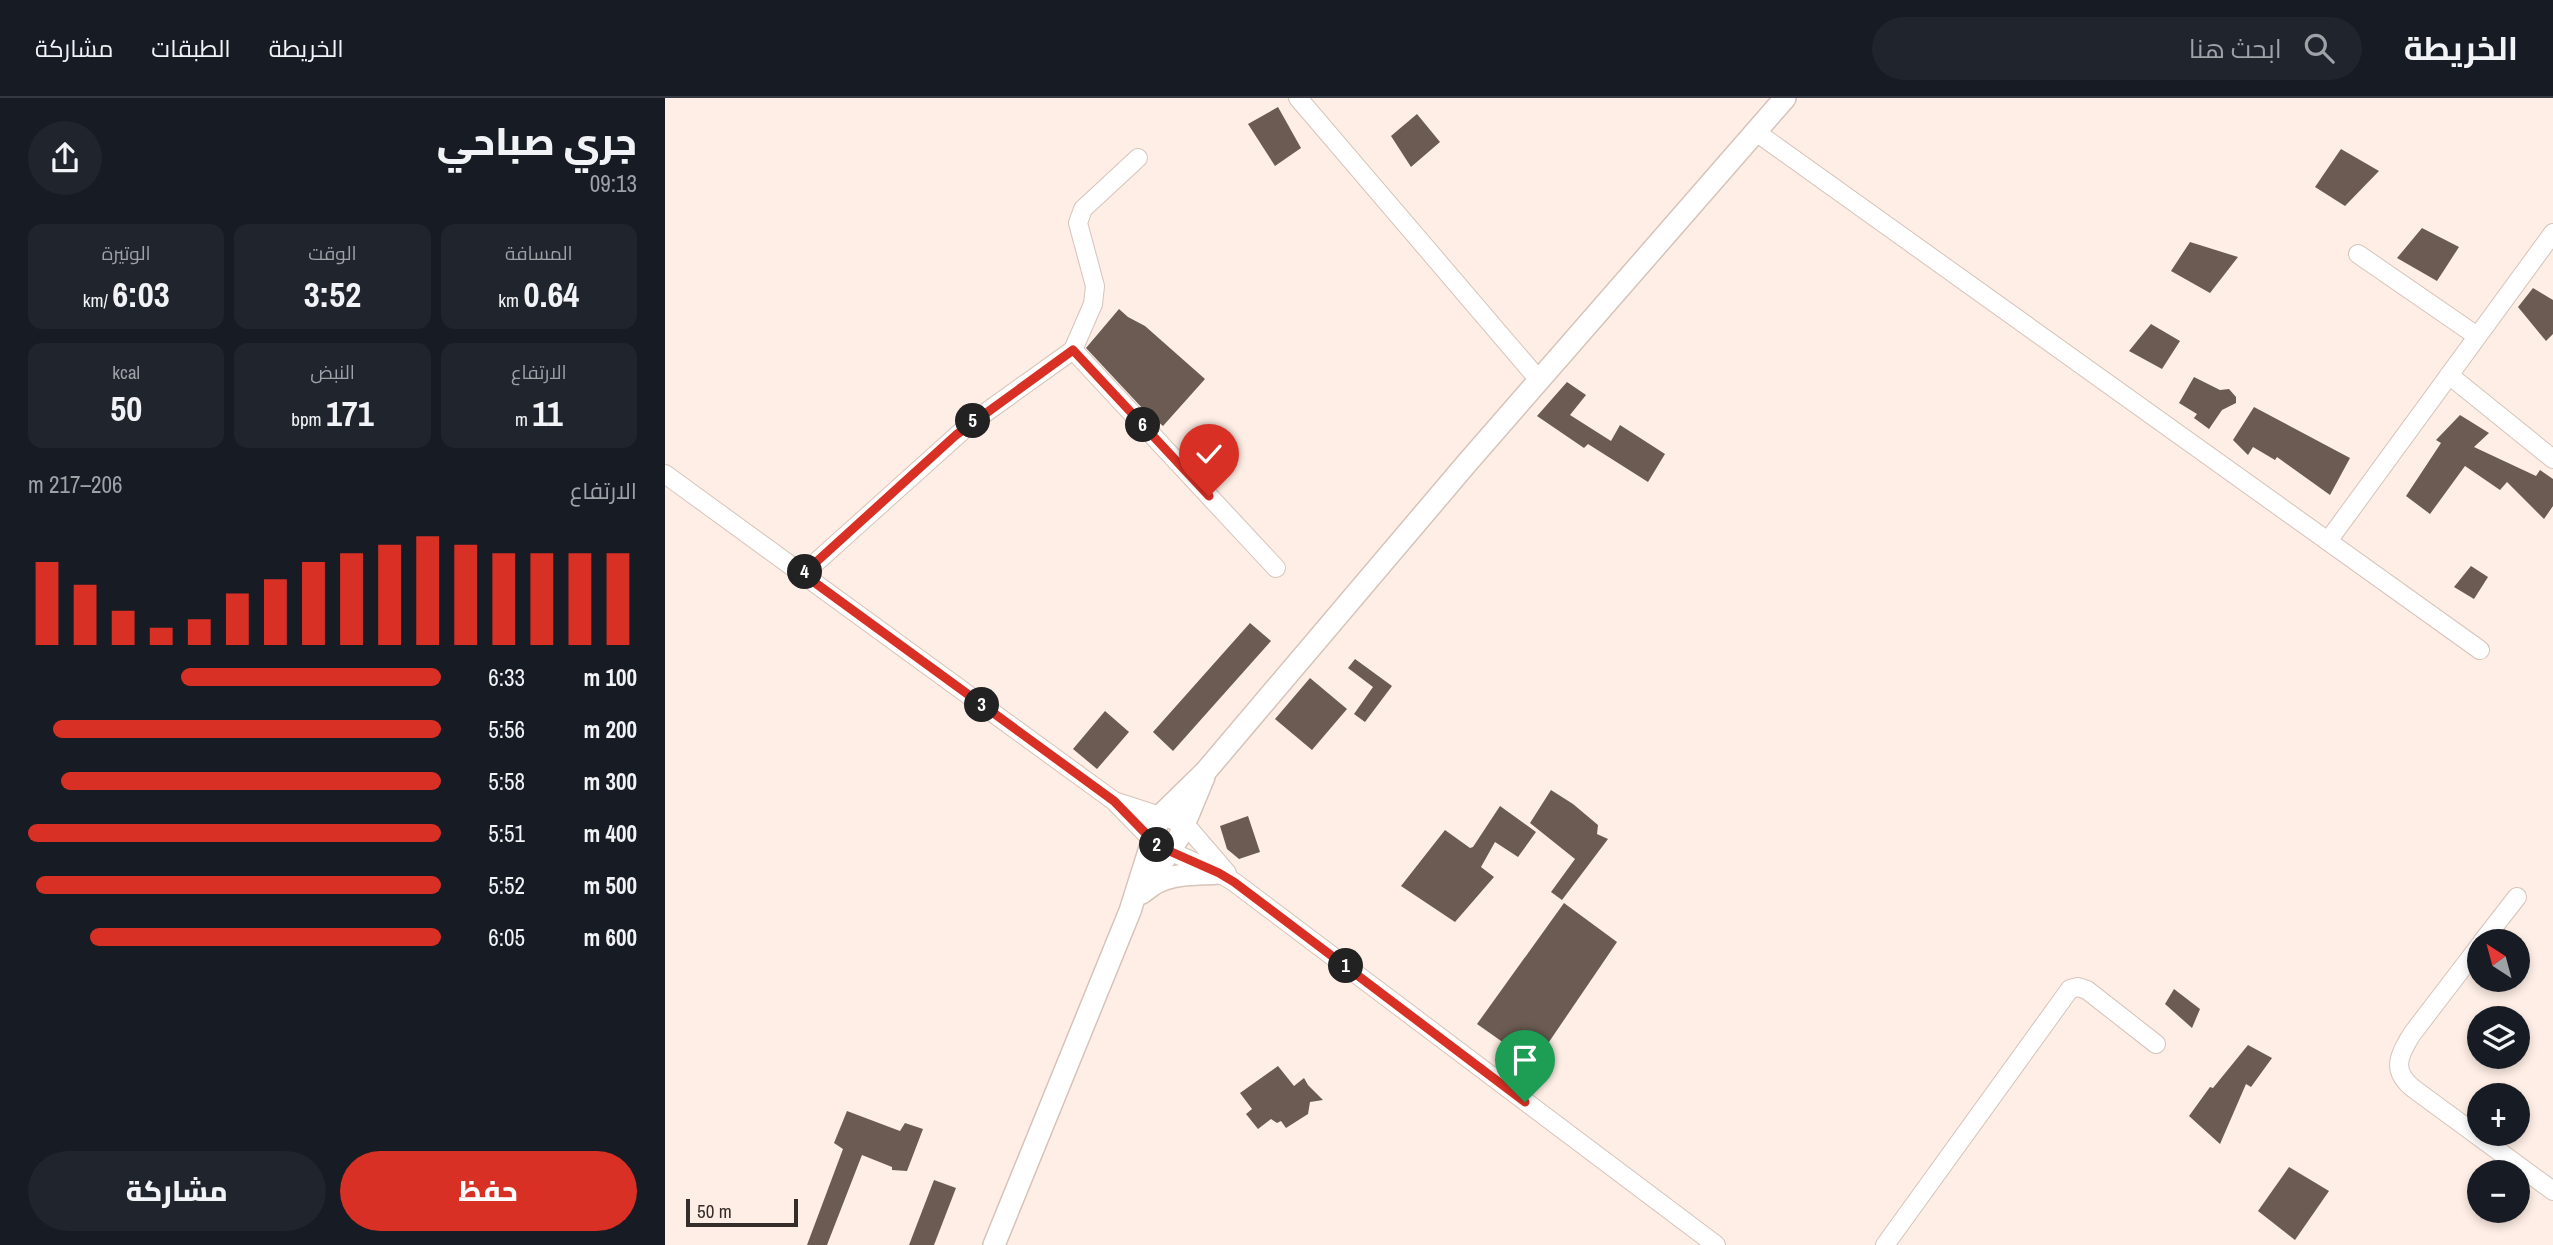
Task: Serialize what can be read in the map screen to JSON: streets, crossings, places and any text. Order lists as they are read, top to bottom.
{
  "scale_bar": "50 m",
  "north": "top left",
  "page": {
    "header": "الخريطة",
    "search": "ابحث هنا",
    "nav": ["الخريطة", "الطبقات", "مشاركة"],
    "heading": ["جري صباحي", "09:13"],
    "stats": [
      ["المسافة", "0.64 km"],
      ["الوقت", "3:52"],
      ["الوتيرة", "6:03 /km"],
      ["الارتفاع", "11 m"],
      ["النبض", "171 bpm"],
      ["kcal", "50"]
    ],
    "pins": [
      "5",
      "6",
      "4",
      "3",
      "2",
      "1"
    ],
    "chart": ["الارتفاع", "206–217 m"],
    "list": [
      {
        "name": "100 m",
        "note": "6:33"
      },
      {
        "name": "200 m",
        "note": "5:56"
      },
      {
        "name": "300 m",
        "note": "5:58"
      },
      {
        "name": "400 m",
        "note": "5:51"
      },
      {
        "name": "500 m",
        "note": "5:52"
      },
      {
        "name": "600 m",
        "note": "6:05"
      }
    ],
    "map_buttons": ["+", "−"],
    "buttons": ["حفظ", "مشاركة"],
    "scale": "50 m"
  }
}
